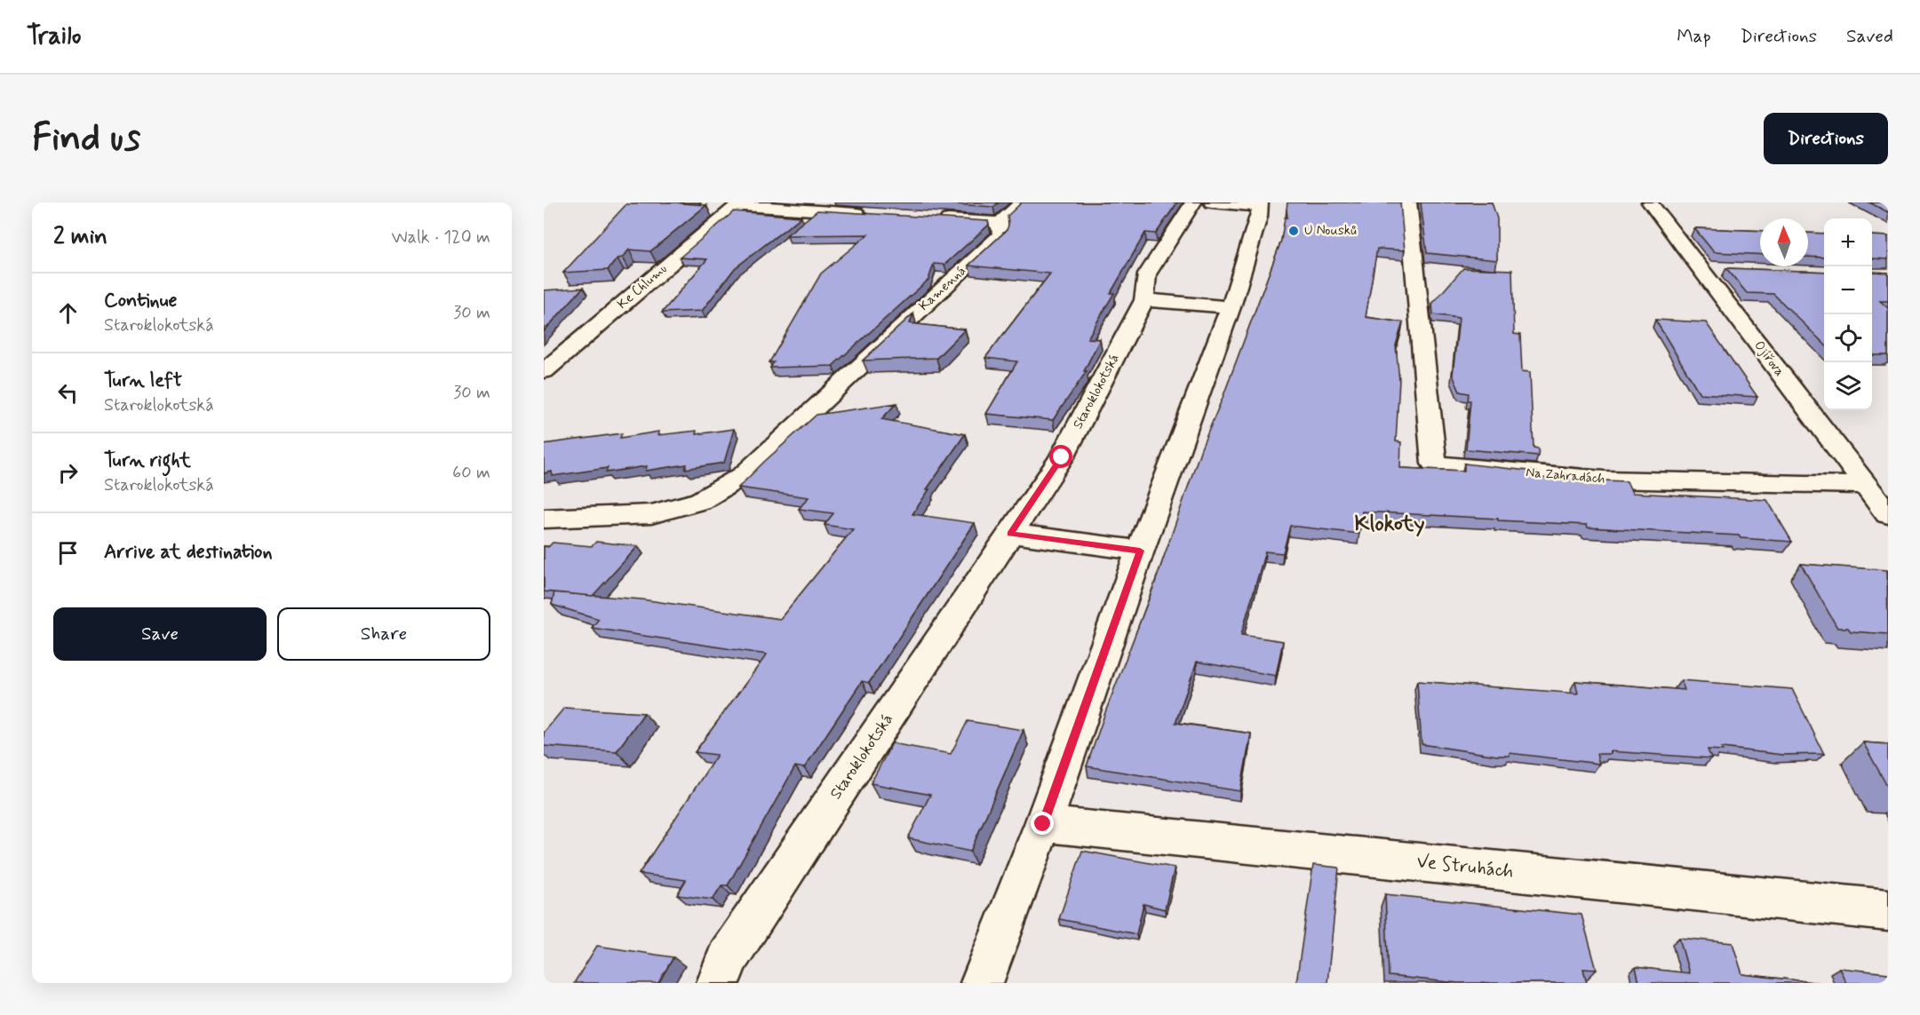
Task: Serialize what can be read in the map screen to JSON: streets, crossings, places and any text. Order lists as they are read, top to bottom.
{
  "streets": {
    "street": [
      "Ke Chlumu",
      "Kamenná",
      "Ojířova",
      "Staroklokotská",
      "Na Zahradách",
      "Ve Struhách"
    ]
  },
  "crossings": [
    ["Ojířova", "Na Zahradách"]
  ],
  "districts": ["Klokoty"],
  "places": ["U Nousků"],
  "north": "top",
  "page": {
    "header": "Trailo",
    "nav": ["Map", "Directions", "Saved"],
    "buttons": [
      "Directions",
      ["Save", "Share"]
    ],
    "title": "Find us",
    "heading": ["2 min", "Walk · 120 m"],
    "map_buttons": ["+", "−"],
    "list": [
      ["Continue", "Staroklokotská", "30 m"],
      ["Turn left", "Staroklokotská", "30 m"],
      ["Turn right", "Staroklokotská", "60 m"],
      "Arrive at destination"
    ]
  }
}
